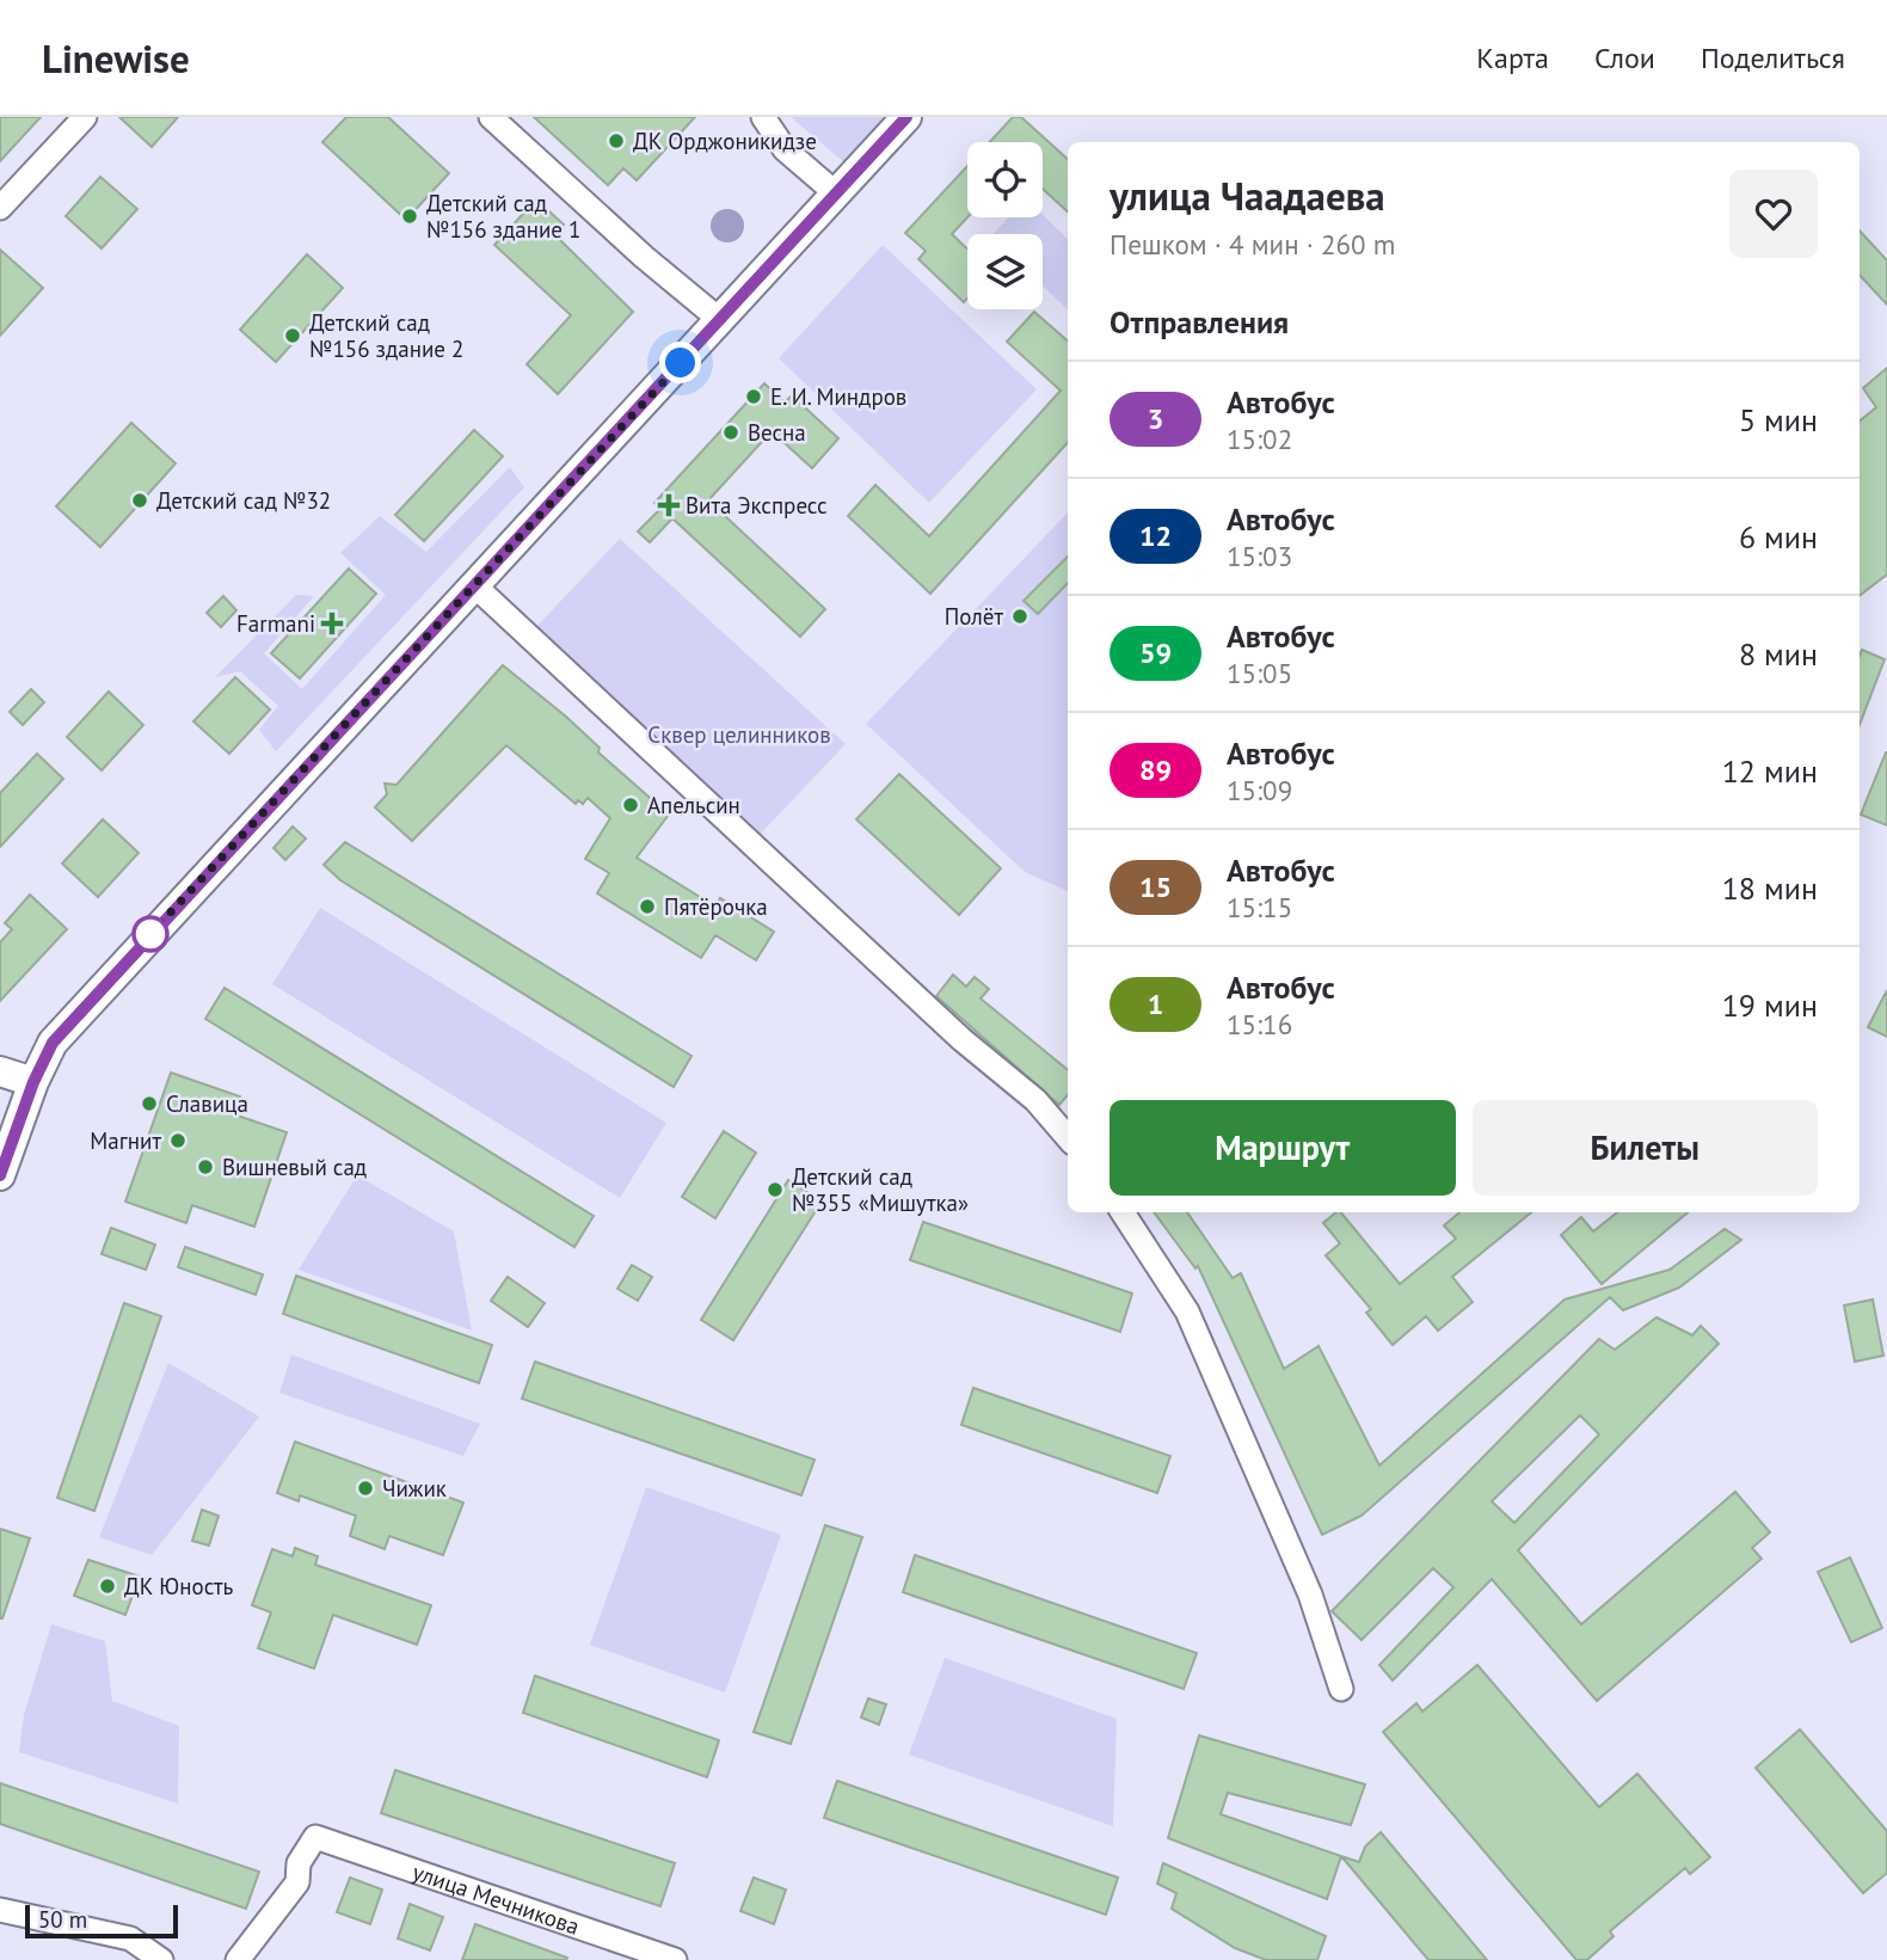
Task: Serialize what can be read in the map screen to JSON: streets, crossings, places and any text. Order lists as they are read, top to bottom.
{
  "streets": {
    "street": ["улица Мечникова"]
  },
  "parks": ["Сквер целинников"],
  "places": {
    "other": [
      "ДК Орджоникидзе",
      "Детский сад №156 здание 1",
      "Детский сад №156 здание 2",
      "Е. И. Миндров",
      "Весна",
      "Детский сад №32",
      "Полёт",
      "Апельсин",
      "Пятёрочка",
      "Славица",
      "Магнит",
      "Вишневый сад",
      "Детский сад №355 «Мишутка»",
      "Чижик",
      "ДК Юность"
    ],
    "health": ["Вита Экспресс", "Farmani"]
  },
  "lines": ["bus line 3"],
  "scale_bar": "50 m",
  "page": {
    "header": "Linewise",
    "nav": ["Карта", "Слои", "Поделиться"],
    "heading": [
      ["улица Чаадаева", "Пешком · 4 мин · 260 m"],
      "Отправления"
    ],
    "list": [
      {
        "mark": "3",
        "name": "Автобус",
        "note": "15:02",
        "value": "5 мин"
      },
      {
        "mark": "12",
        "name": "Автобус",
        "note": "15:03",
        "value": "6 мин"
      },
      {
        "mark": "59",
        "name": "Автобус",
        "note": "15:05",
        "value": "8 мин"
      },
      {
        "mark": "89",
        "name": "Автобус",
        "note": "15:09",
        "value": "12 мин"
      },
      {
        "mark": "15",
        "name": "Автобус",
        "note": "15:15",
        "value": "18 мин"
      },
      {
        "mark": "1",
        "name": "Автобус",
        "note": "15:16",
        "value": "19 мин"
      }
    ],
    "buttons": ["Маршрут", "Билеты"],
    "scale": "50 m"
  }
}
